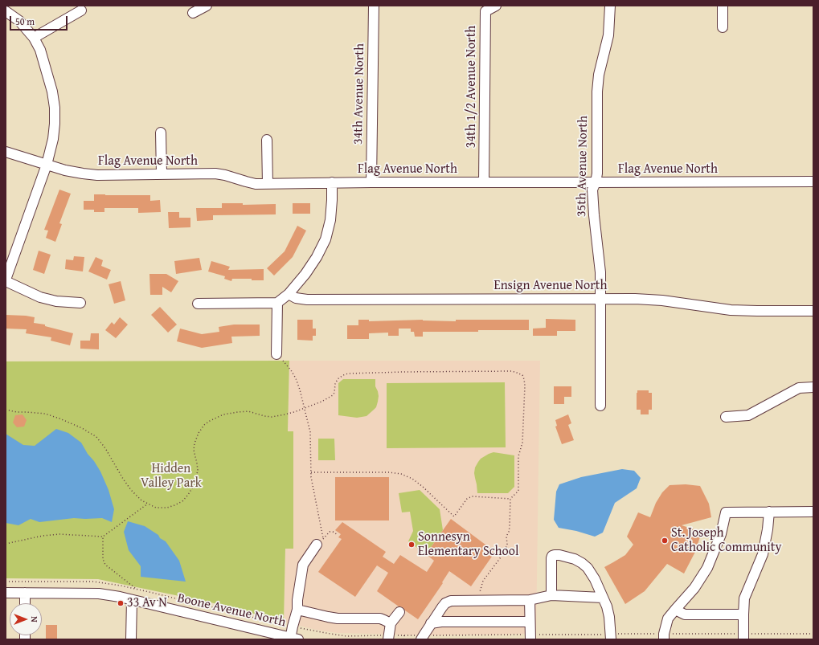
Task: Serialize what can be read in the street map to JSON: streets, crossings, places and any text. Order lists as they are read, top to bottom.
{
  "streets": {
    "street": [
      "34th 1/2 Avenue North",
      "34th Avenue North",
      "Flag Avenue North",
      "35th Avenue North",
      "Ensign Avenue North",
      "Boone Avenue North"
    ]
  },
  "crossings": [
    ["34th 1/2 Avenue North", "Flag Avenue North"],
    ["34th Avenue North", "Flag Avenue North"],
    ["Flag Avenue North", "35th Avenue North"],
    ["35th Avenue North", "Ensign Avenue North"]
  ],
  "parks": ["Hidden Valley Park"],
  "places": ["St. Joseph Catholic Community", "Sonnesyn Elementary School", "33 Av N"],
  "scale_bar": "50 m",
  "north": "right"
}
